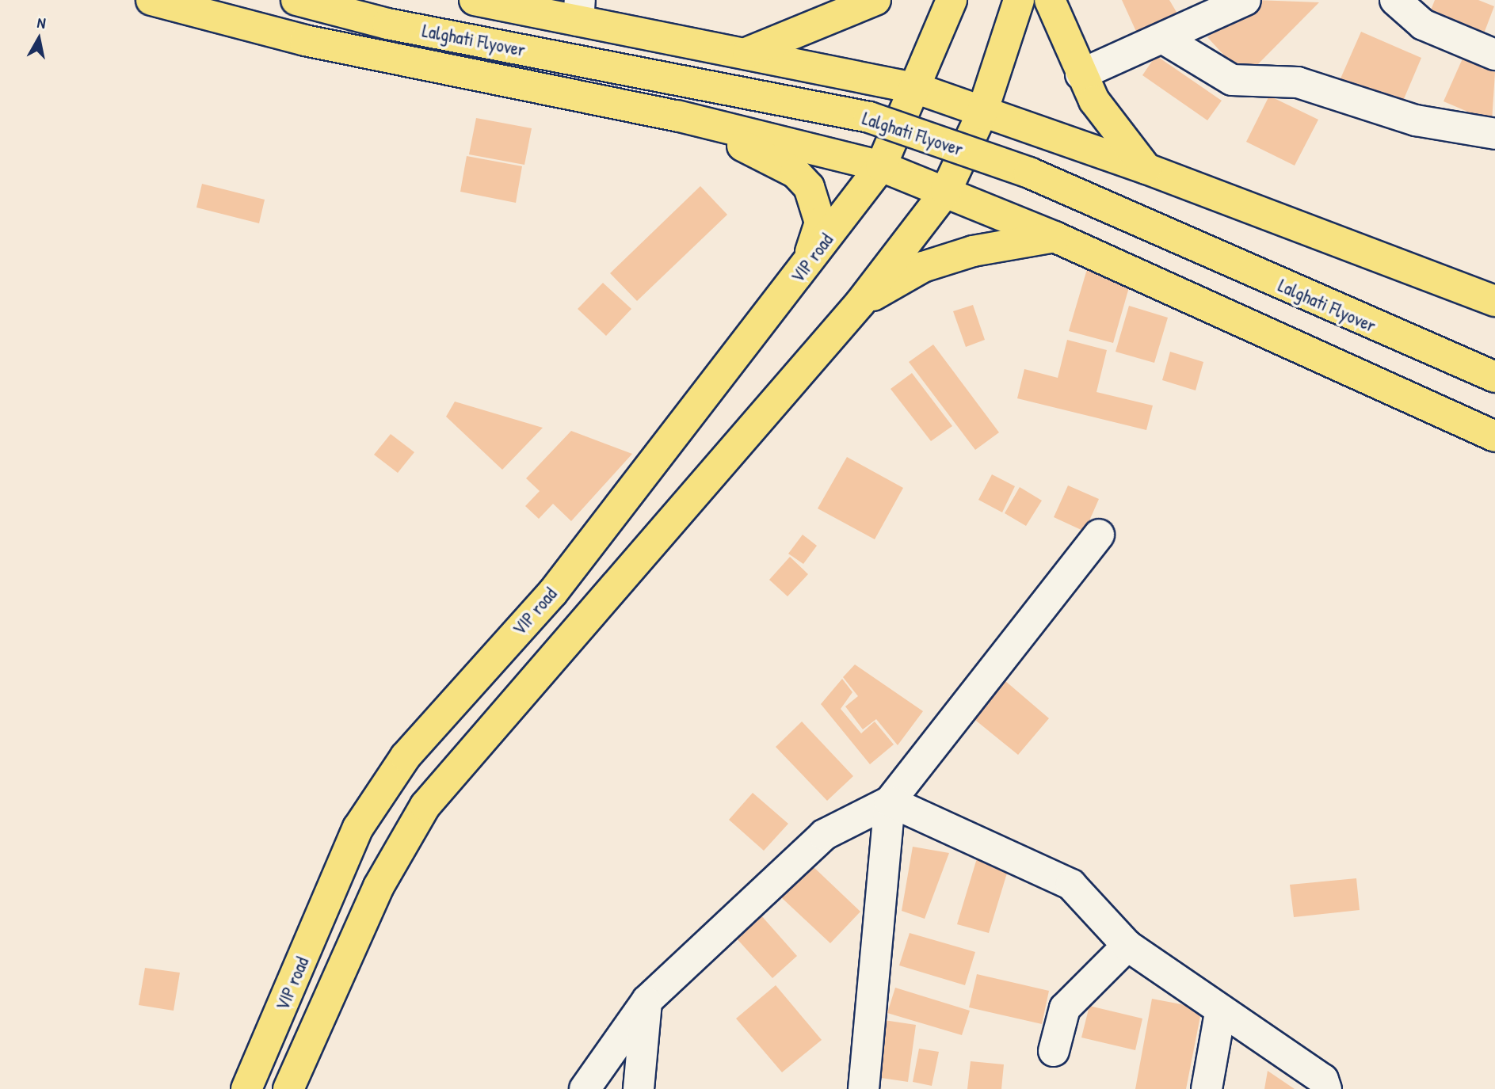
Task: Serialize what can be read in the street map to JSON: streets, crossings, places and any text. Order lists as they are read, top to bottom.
{
  "streets": {
    "main road": ["Lalghati Flyover", "VIP road"]
  },
  "north": "top"
}
